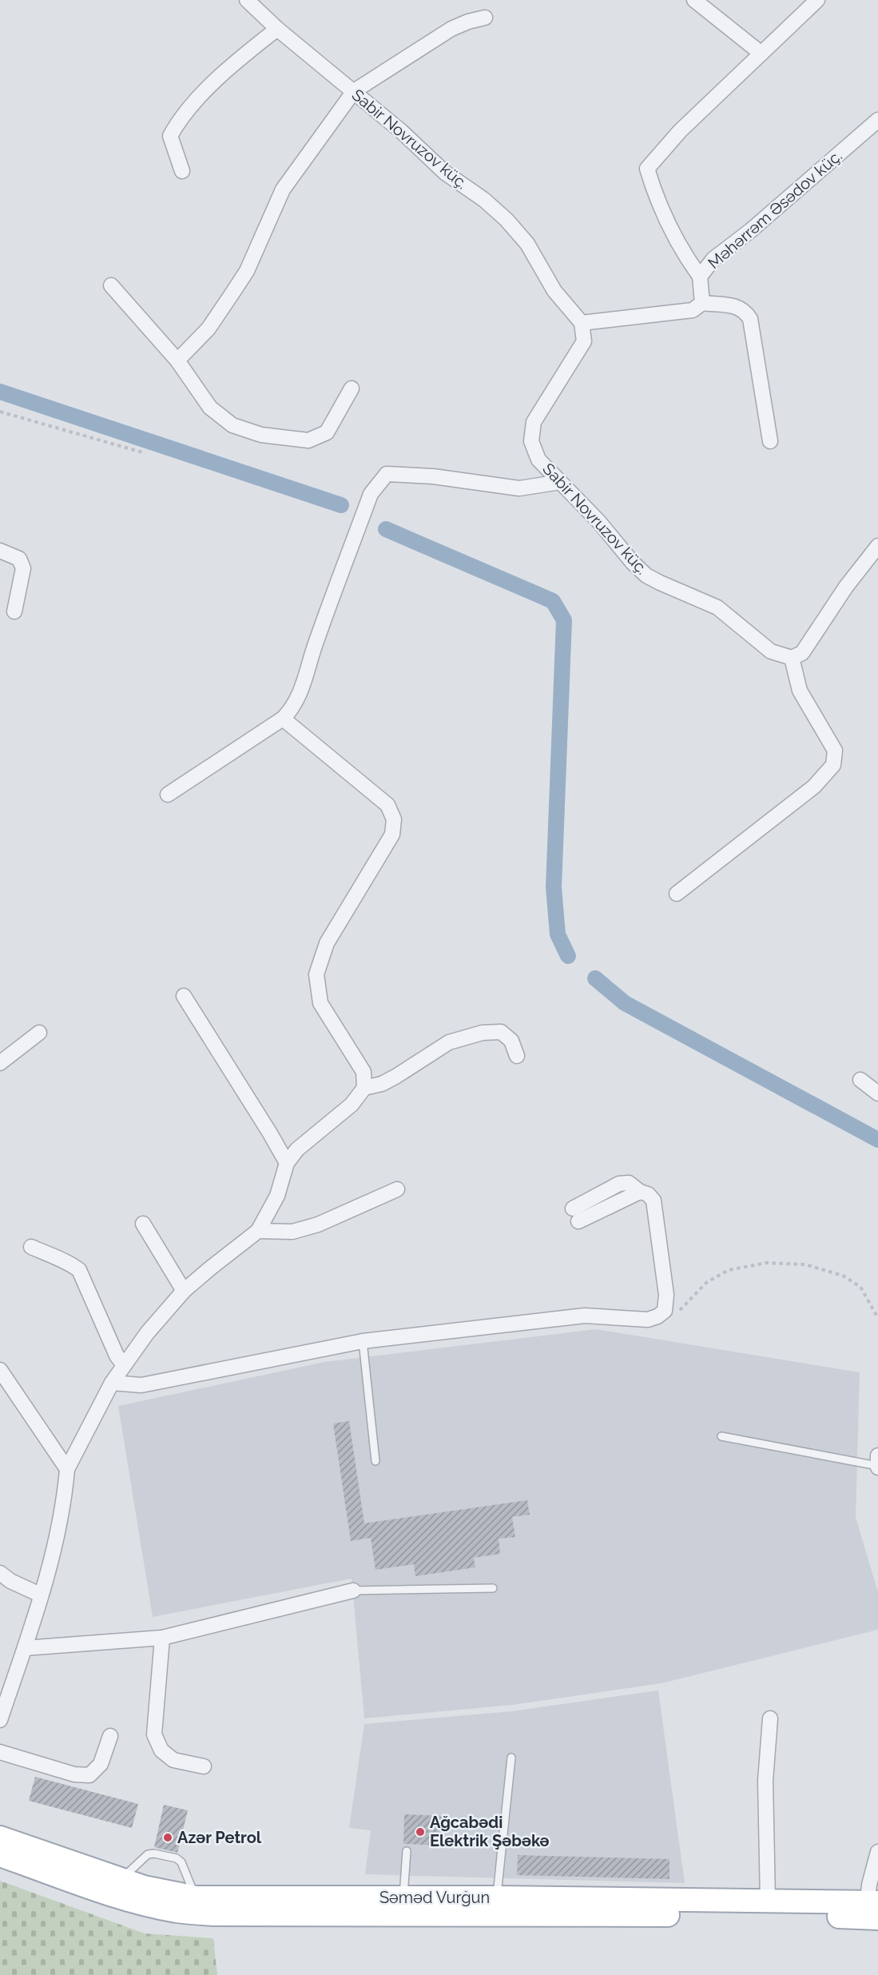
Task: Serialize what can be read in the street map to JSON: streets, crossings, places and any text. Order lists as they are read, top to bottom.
{
  "streets": {
    "main road": ["Səməd Vurğun"],
    "street": ["Sabir Novruzov küç.", "Məhərrəm Əsədov küç."]
  },
  "places": ["Ağcabədi Elektrik Şəbəkə", "Azər Petrol"]
}
